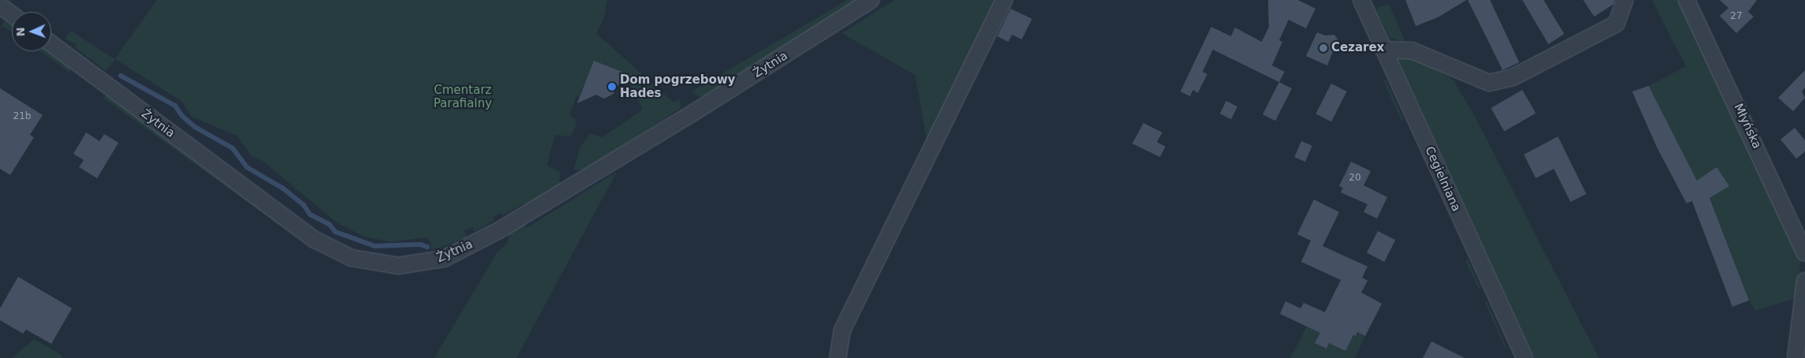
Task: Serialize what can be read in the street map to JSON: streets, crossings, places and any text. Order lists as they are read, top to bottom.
{
  "streets": {
    "street": ["Żytnia", "Młyńska", "Cegielniana"]
  },
  "parks": ["Cmentarz Parafialny"],
  "places": ["Cezarex", "Dom pogrzebowy Hades"],
  "house_numbers": ["27", "21b", "20"],
  "north": "left"
}
